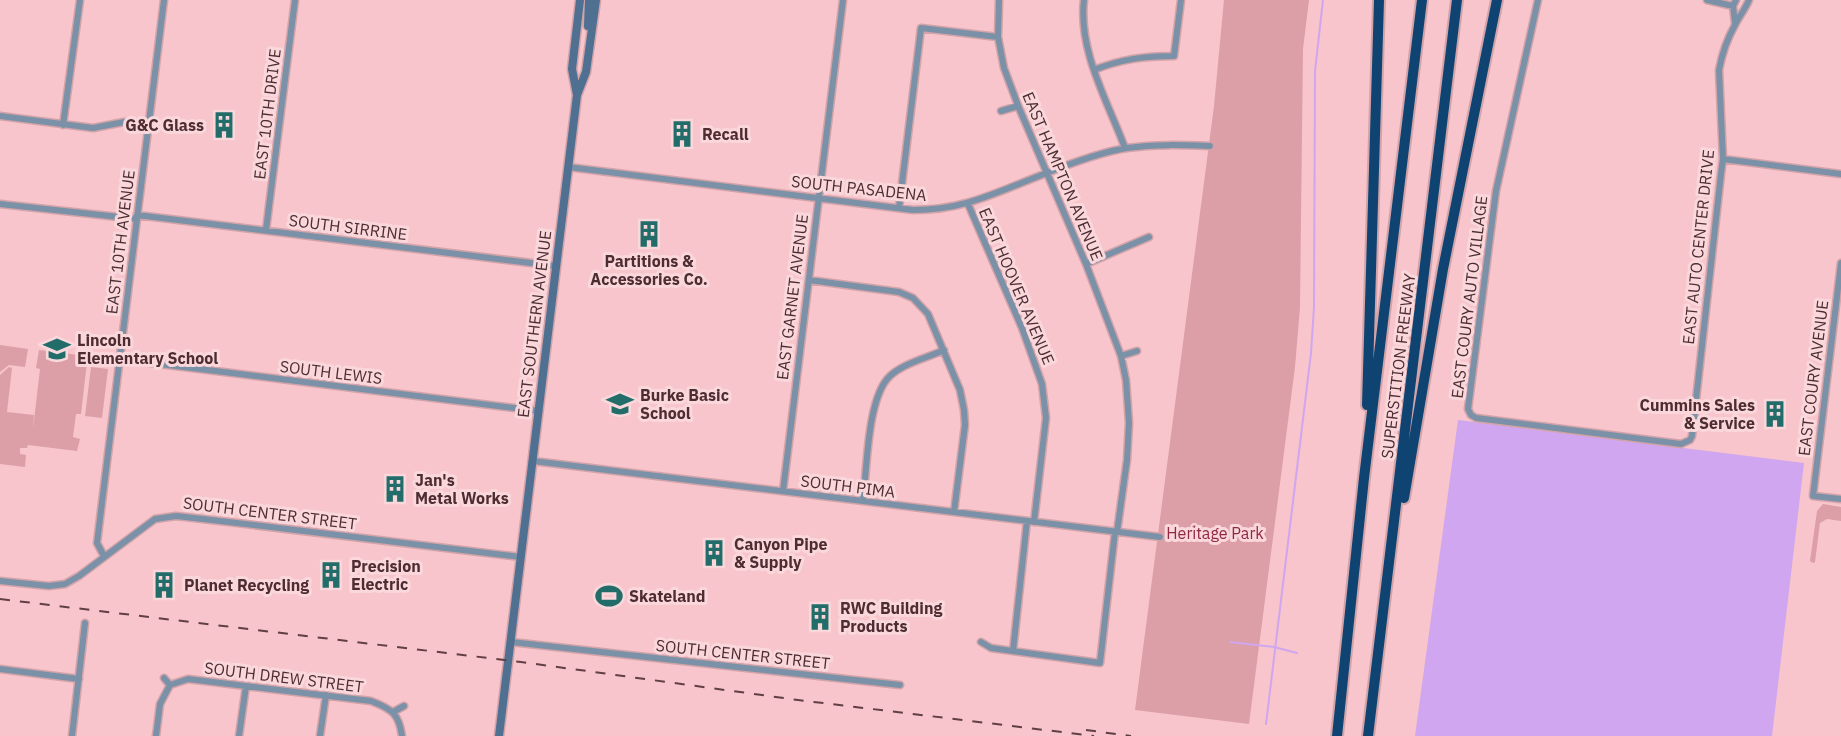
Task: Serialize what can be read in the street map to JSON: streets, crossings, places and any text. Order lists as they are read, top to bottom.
{
  "streets": {
    "highway": ["SUPERSTITION FREEWAY"],
    "main road": ["EAST SOUTHERN AVENUE"],
    "street": [
      "EAST 10TH DRIVE",
      "EAST HAMPTON AVENUE",
      "SOUTH PASADENA",
      "SOUTH SIRRINE",
      "EAST 10TH AVENUE",
      "EAST AUTO CENTER DRIVE",
      "EAST HOOVER AVENUE",
      "EAST GARNET AVENUE",
      "EAST COURY AUTO VILLAGE",
      "SOUTH LEWIS",
      "EAST COURY AVENUE",
      "SOUTH PIMA",
      "SOUTH CENTER STREET",
      "SOUTH DREW STREET"
    ]
  },
  "crossings": [
    ["EAST 10TH DRIVE", "SOUTH SIRRINE"],
    ["EAST HAMPTON AVENUE", "SOUTH PASADENA"],
    ["EAST HAMPTON AVENUE", "SOUTH PIMA"],
    ["SOUTH PASADENA", "EAST HOOVER AVENUE"],
    ["SOUTH PASADENA", "EAST GARNET AVENUE"],
    ["SOUTH PASADENA", "EAST SOUTHERN AVENUE"],
    ["SOUTH SIRRINE", "EAST 10TH AVENUE"],
    ["SOUTH SIRRINE", "EAST SOUTHERN AVENUE"],
    ["EAST 10TH AVENUE", "SOUTH LEWIS"],
    ["EAST 10TH AVENUE", "SOUTH CENTER STREET"],
    ["EAST AUTO CENTER DRIVE", "EAST COURY AUTO VILLAGE"],
    ["EAST HOOVER AVENUE", "SOUTH PIMA"],
    ["EAST GARNET AVENUE", "SOUTH PIMA"],
    ["EAST SOUTHERN AVENUE", "SOUTH LEWIS"],
    ["EAST SOUTHERN AVENUE", "SOUTH PIMA"],
    ["EAST SOUTHERN AVENUE", "SOUTH CENTER STREET"]
  ],
  "parks": ["Heritage Park"],
  "places": {
    "building": [
      "G&C Glass",
      "Recall",
      "Partitions & Accessories Co.",
      "Cummins Sales & Service",
      "Jan's Metal Works",
      "Canyon Pipe & Supply",
      "Precision Electric",
      "Planet Recycling",
      "RWC Building Products"
    ],
    "school or university": ["Lincoln Elementary School", "Burke Basic School"],
    "sports": ["Skateland"]
  }
}
